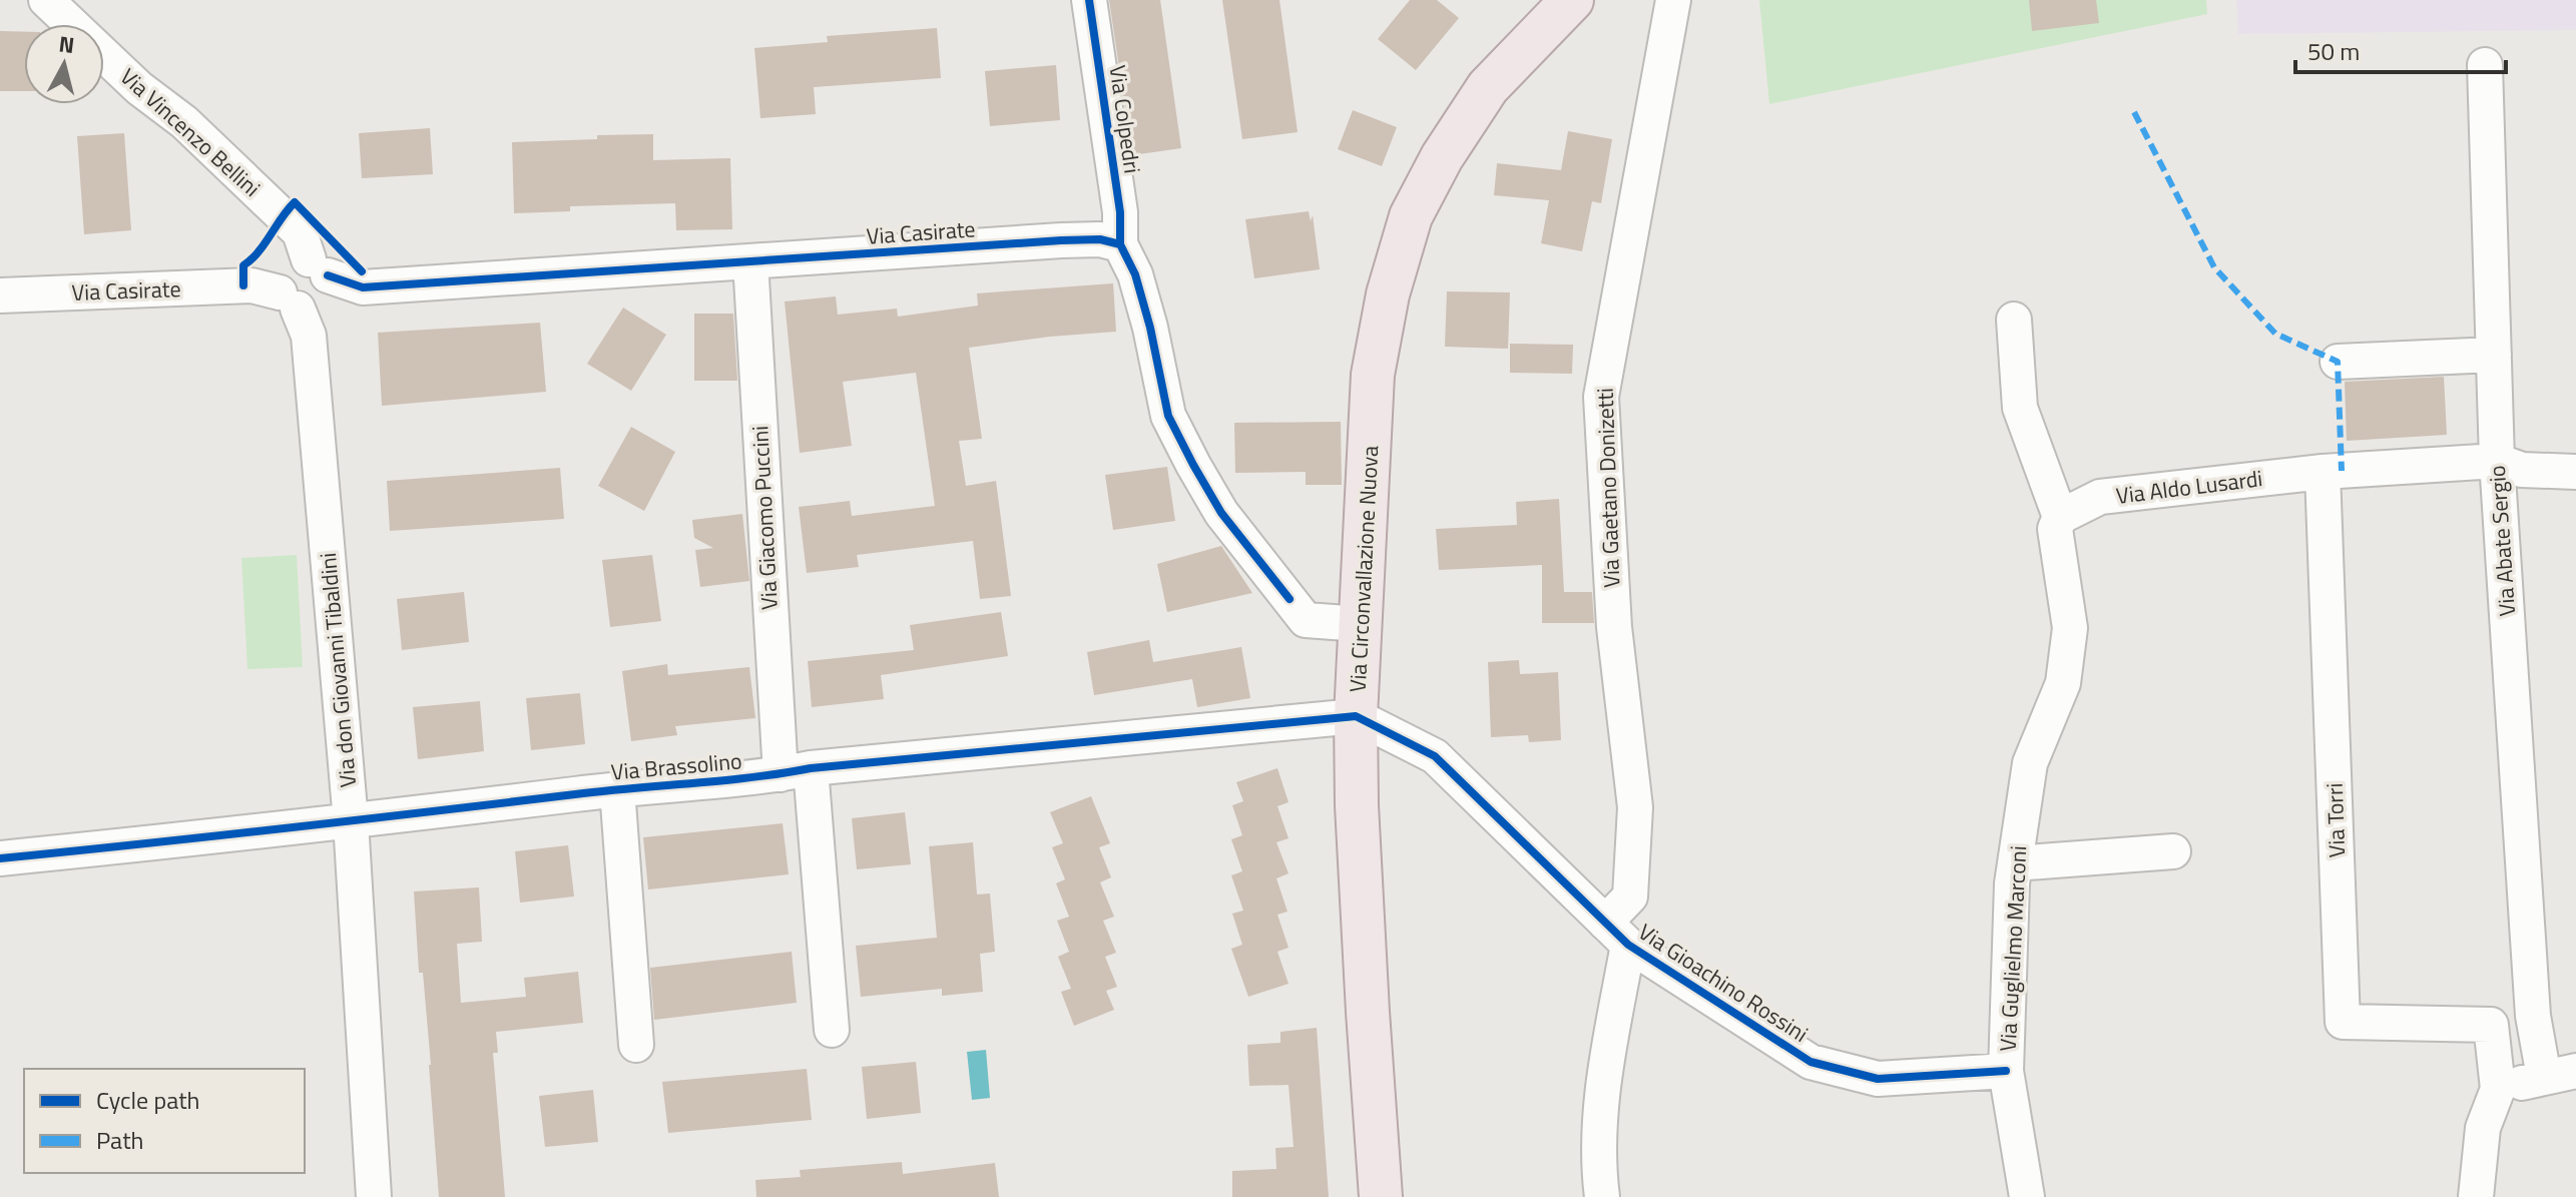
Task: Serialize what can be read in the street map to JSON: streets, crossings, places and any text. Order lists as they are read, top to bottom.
{
  "streets": {
    "main road": ["Via Circonvallazione Nuova"],
    "street": [
      "Via Colpedri",
      "Via Vincenzo Bellini",
      "Via Casirate",
      "Via Aldo Lusardi",
      "Via Gaetano Donizetti",
      "Via Giacomo Puccini",
      "Via Abate Sergio",
      "Via don Giovanni Tibaldini",
      "Via Brassolino",
      "Via Torri",
      "Via Guglielmo Marconi",
      "Via Gioachino Rossini"
    ]
  },
  "crossings": [
    ["Via Colpedri", "Via Casirate"],
    ["Via Vincenzo Bellini", "Via Casirate"],
    ["Via Vincenzo Bellini", "Via don Giovanni Tibaldini"],
    ["Via Casirate", "Via Giacomo Puccini"],
    ["Via Casirate", "Via don Giovanni Tibaldini"],
    ["Via Aldo Lusardi", "Via Abate Sergio"],
    ["Via Aldo Lusardi", "Via Torri"],
    ["Via Aldo Lusardi", "Via Guglielmo Marconi"],
    ["Via Gaetano Donizetti", "Via Gioachino Rossini"],
    ["Via Giacomo Puccini", "Via Brassolino"],
    ["Via Circonvallazione Nuova", "Via Brassolino"],
    ["Via Circonvallazione Nuova", "Via Gioachino Rossini"],
    ["Via don Giovanni Tibaldini", "Via Brassolino"],
    ["Via Brassolino", "Via Gioachino Rossini"],
    ["Via Guglielmo Marconi", "Via Gioachino Rossini"]
  ],
  "legend": ["Cycle path", "Path"],
  "scale_bar": "50 m",
  "north": "top"
}
